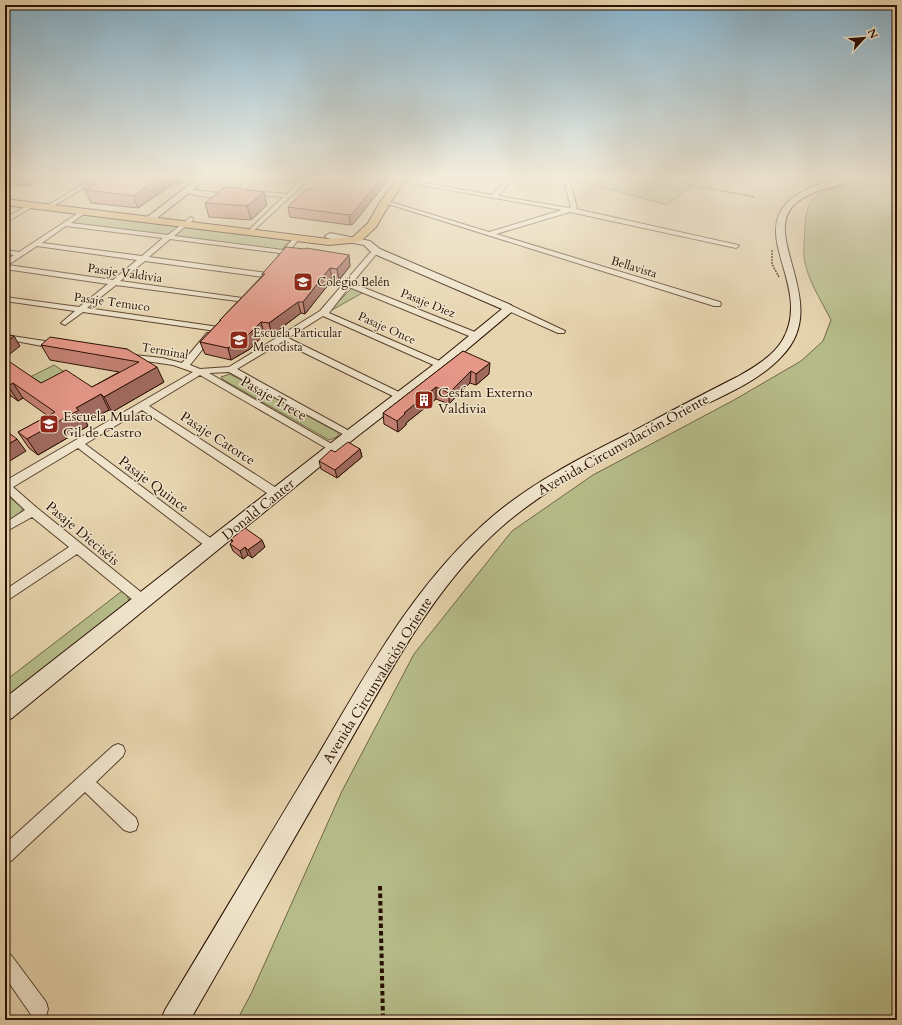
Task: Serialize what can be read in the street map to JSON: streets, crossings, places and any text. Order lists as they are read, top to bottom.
{
  "streets": {
    "main road": ["Avenida Circunvalación Oriente", "Donald Canter"],
    "street": [
      "Bellavista",
      "Pasaje Valdivia",
      "Pasaje Temuco",
      "Pasaje Diez",
      "Pasaje Once",
      "Terminal",
      "Pasaje Trece",
      "Pasaje Catorce",
      "Pasaje Quince",
      "Pasaje Dieciséis"
    ]
  },
  "crossings": [
    ["Pasaje Diez", "Donald Canter"],
    ["Pasaje Once", "Donald Canter"],
    ["Terminal", "Pasaje Trece"],
    ["Pasaje Trece", "Donald Canter"],
    ["Pasaje Catorce", "Donald Canter"],
    ["Pasaje Quince", "Donald Canter"],
    ["Donald Canter", "Pasaje Dieciséis"]
  ],
  "places": {
    "school or university": ["Colegio Belén", "Escuela Particular Metodista", "Escuela Mulato Gil de Castro"],
    "building": ["Cesfam Externo Valdivia"]
  },
  "north": "top right"
}
